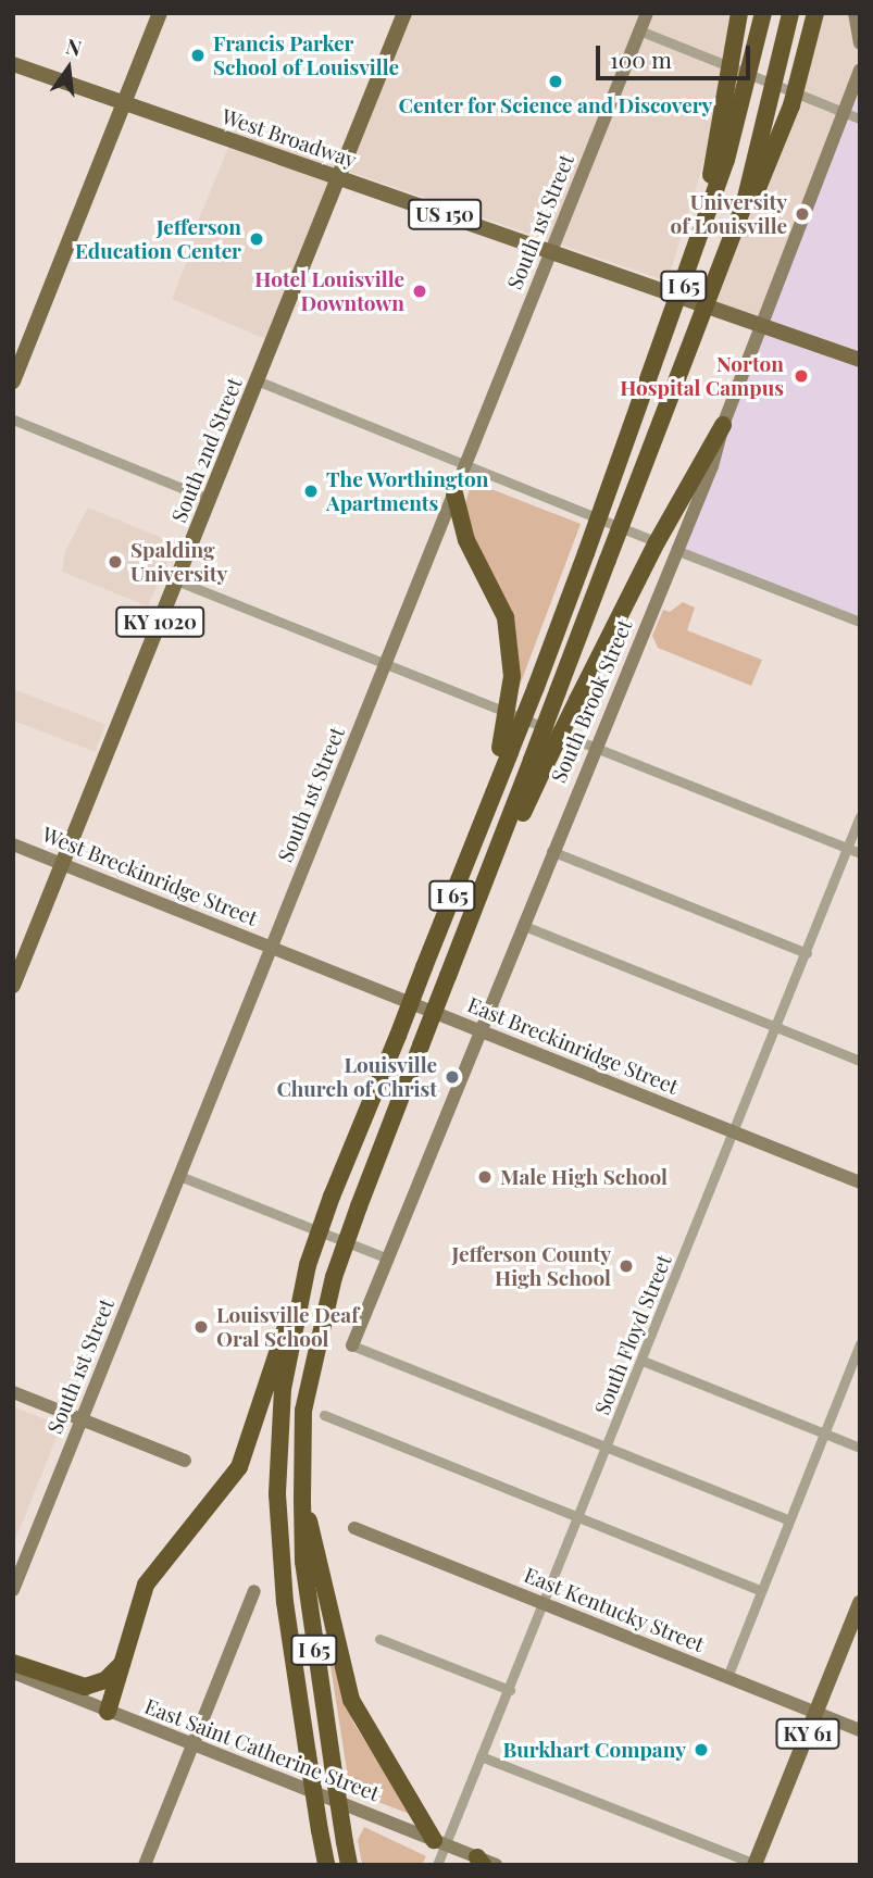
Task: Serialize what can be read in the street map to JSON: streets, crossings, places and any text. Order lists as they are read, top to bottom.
{
  "streets": {
    "highway": ["I 65"],
    "main road": [
      "West Broadway",
      "US 150",
      "South 2nd Street",
      "KY 1020",
      "KY 61"
    ],
    "street": [
      "South 1st Street",
      "South Brook Street",
      "West Breckinridge Street",
      "East Breckinridge Street",
      "South Floyd Street",
      "East Kentucky Street",
      "East Saint Catherine Street"
    ]
  },
  "crossings": [
    ["West Broadway", "US 150"],
    ["West Broadway", "South 1st Street"],
    ["West Broadway", "South 2nd Street"],
    ["US 150", "South 1st Street"],
    ["US 150", "South Brook Street"],
    ["South 1st Street", "West Breckinridge Street"],
    ["South 1st Street", "East Breckinridge Street"],
    ["South 2nd Street", "West Breckinridge Street"],
    ["South Brook Street", "East Breckinridge Street"],
    ["West Breckinridge Street", "East Breckinridge Street"],
    ["East Breckinridge Street", "South Floyd Street"],
    ["South Floyd Street", "East Kentucky Street"],
    ["South Floyd Street", "East Saint Catherine Street"],
    ["East Kentucky Street", "KY 61"]
  ],
  "places": [
    "Francis Parker School of Louisville",
    "Center for Science and Discovery",
    "University of Louisville",
    "Jefferson Education Center",
    "Hotel Louisville Downtown",
    "Norton Hospital Campus",
    "The Worthington Apartments",
    "Spalding University",
    "Louisville Church of Christ",
    "Male High School",
    "Jefferson County High School",
    "Louisville Deaf Oral School",
    "Burkhart Company"
  ],
  "scale_bar": "100 m",
  "north": "top"
}
